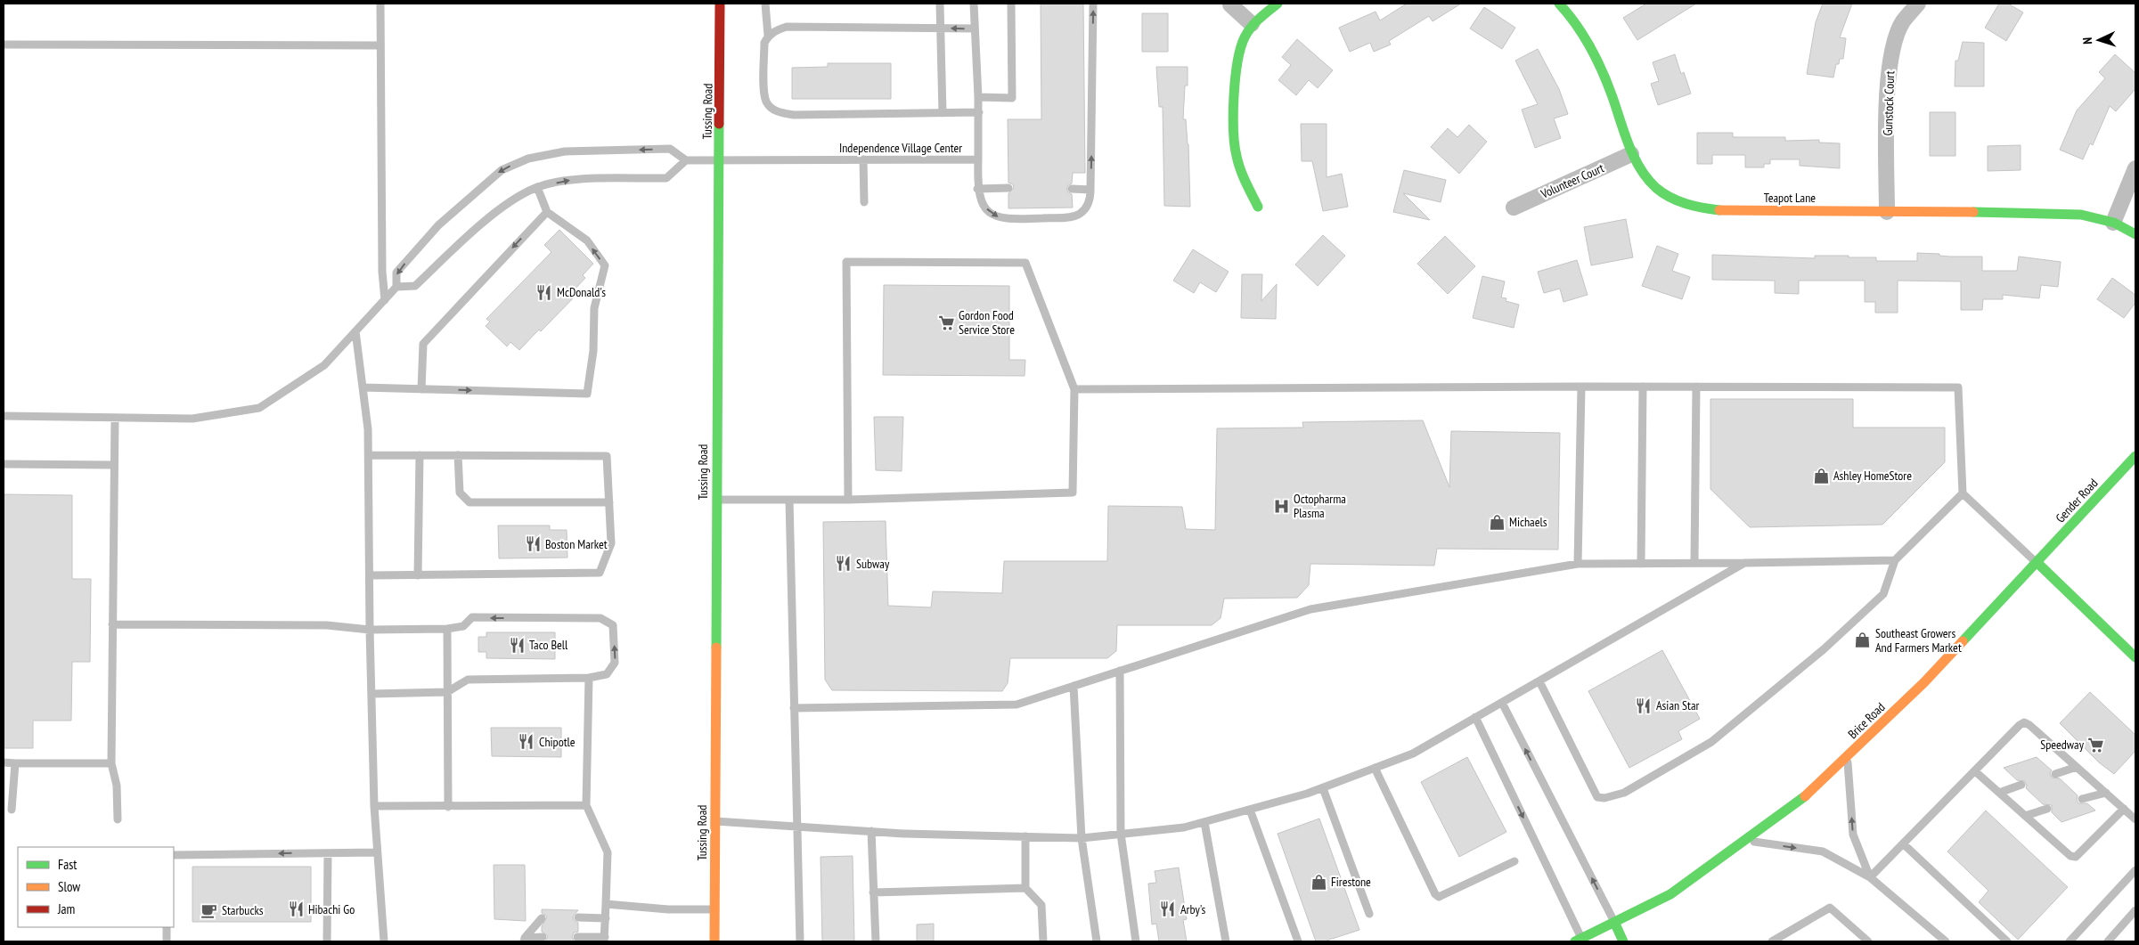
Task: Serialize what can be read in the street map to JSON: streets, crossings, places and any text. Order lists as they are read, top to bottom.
{
  "streets": {
    "main road": [
      "Tussing Road",
      "Teapot Lane",
      "Gender Road",
      "Brice Road"
    ],
    "street": ["Gunstock Court", "Volunteer Court"],
    "lane": ["Independence Village Center"]
  },
  "crossings": [
    ["Gunstock Court", "Teapot Lane"],
    ["Tussing Road", "Independence Village Center"],
    ["Volunteer Court", "Teapot Lane"],
    ["Gender Road", "Brice Road"]
  ],
  "places": {
    "restaurant": [
      "McDonald's",
      "Boston Market",
      "Subway",
      "Taco Bell",
      "Asian Star",
      "Chipotle",
      "Hibachi Go",
      "Arby's"
    ],
    "supermarket": ["Gordon Food Service Store", "Speedway"],
    "shop": [
      "Ashley HomeStore",
      "Michaels",
      "Southeast Growers And Farmers Market",
      "Firestone"
    ],
    "hospital": ["Octopharma Plasma"],
    "cafe": ["Starbucks"]
  },
  "legend": ["Fast", "Slow", "Jam"],
  "north": "left"
}
